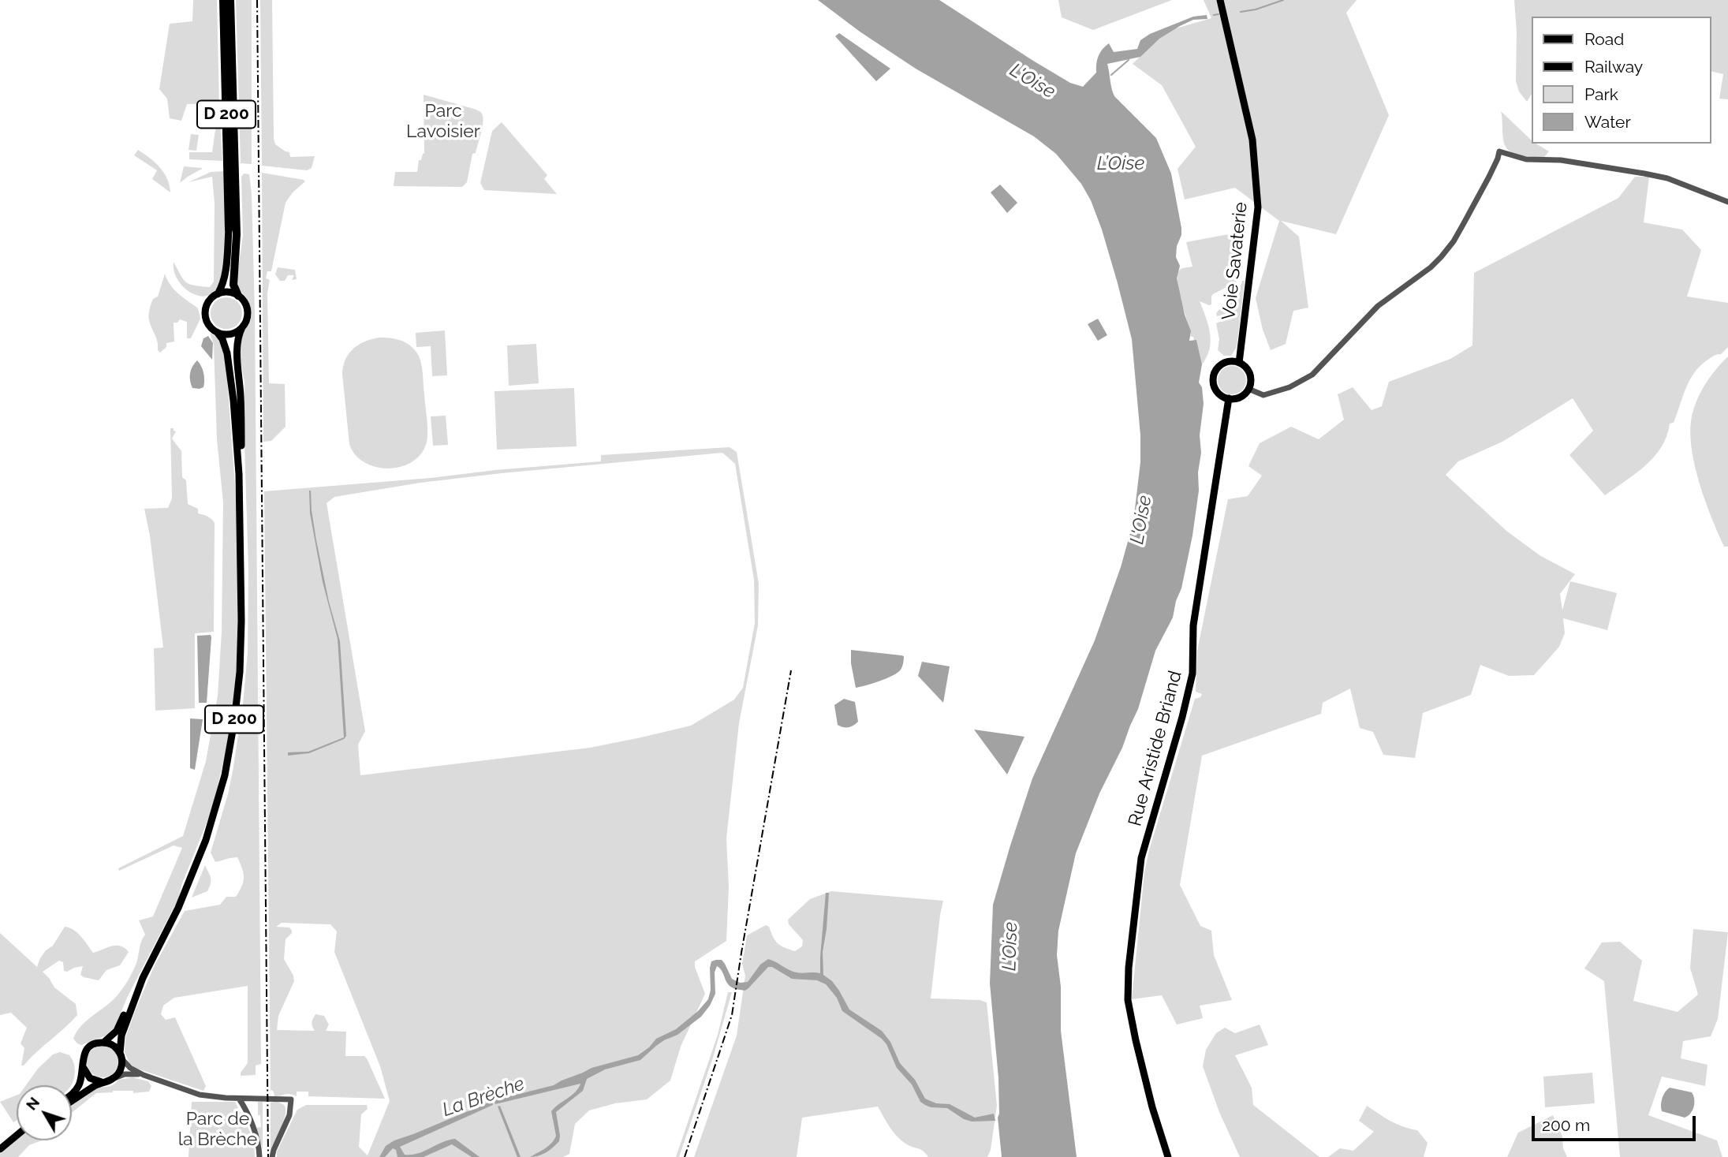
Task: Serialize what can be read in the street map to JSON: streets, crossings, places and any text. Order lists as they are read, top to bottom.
{
  "streets": {
    "highway": ["D 200"],
    "main road": ["Voie Savaterie", "Rue Aristide Briand"]
  },
  "crossings": [
    ["Voie Savaterie", "Rue Aristide Briand"]
  ],
  "water": ["L'Oise", "L’Oise", "La Brèche"],
  "parks": ["Parc Lavoisier", "Parc de la Brèche"],
  "legend": [
    "Road",
    "Railway",
    "Park",
    "Water"
  ],
  "scale_bar": "200 m",
  "north": "top left"
}
